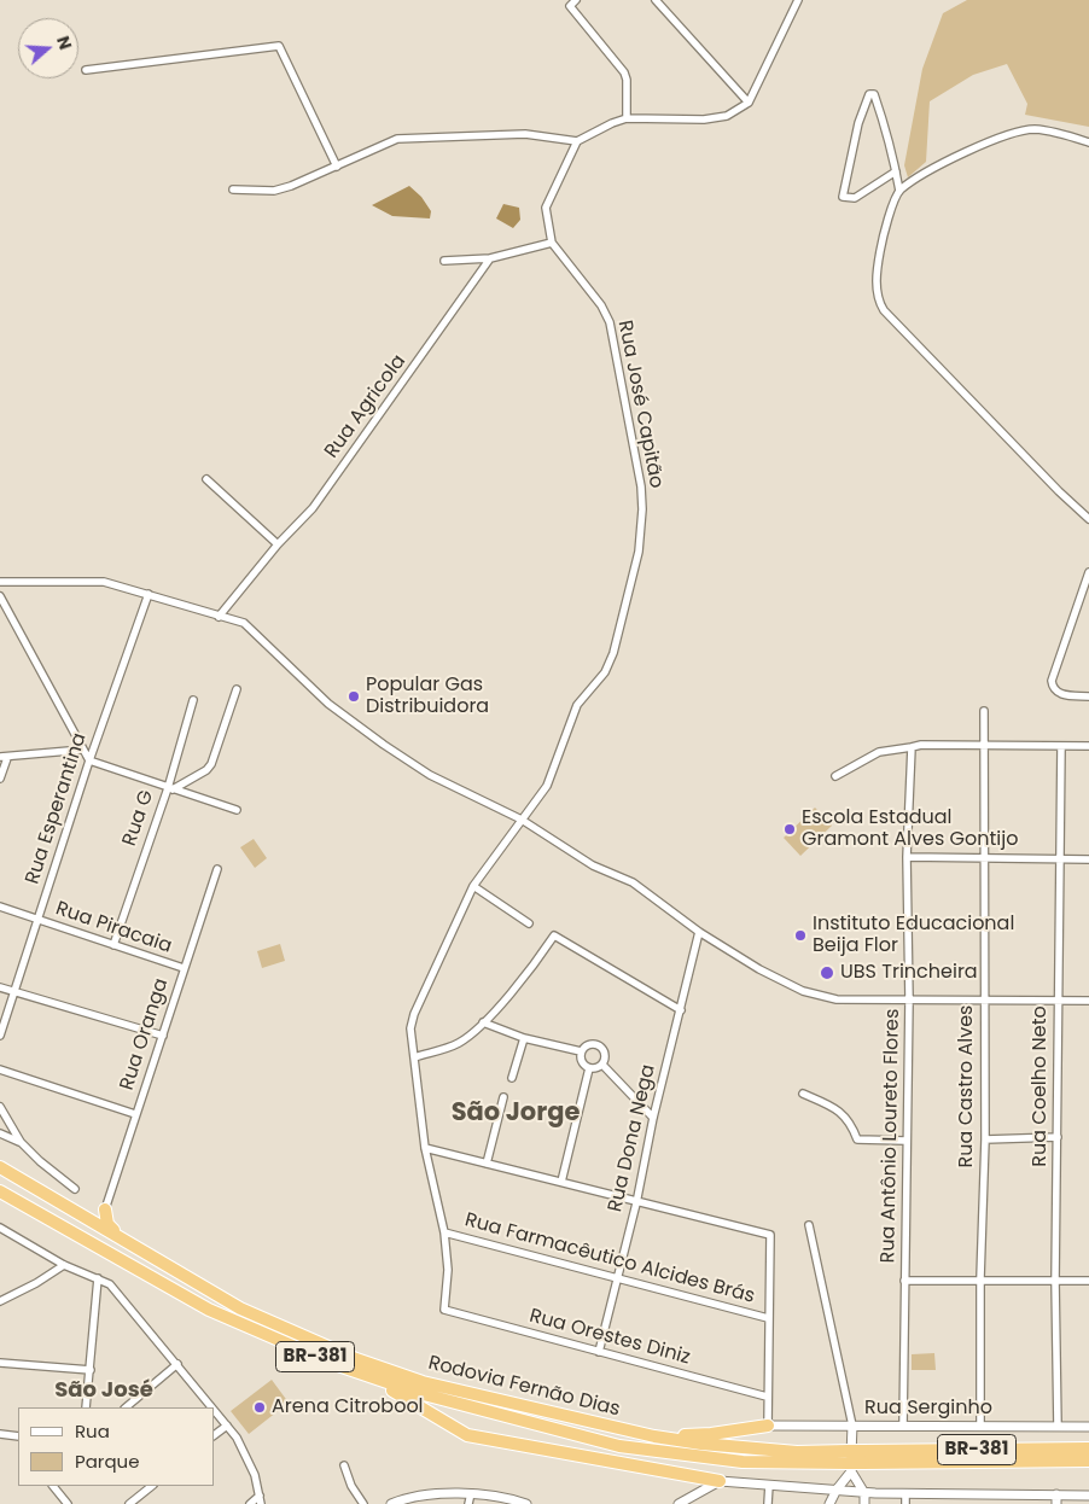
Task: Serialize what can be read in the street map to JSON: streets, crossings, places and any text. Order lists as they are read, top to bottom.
{
  "streets": {
    "highway": ["BR-381", "Rodovia Fernão Dias"],
    "street": [
      "Rua José Capitão",
      "Rua Agricola",
      "Rua Esperantina",
      "Rua G",
      "Rua Piracaia",
      "Rua Oranga",
      "Rua Castro Alves",
      "Rua Coelho Neto",
      "Rua Antônio Loureto Flores",
      "Rua Dona Nega",
      "Rua Farmacêutico Alcides Brás",
      "Rua Orestes Diniz",
      "Rua Serginho"
    ]
  },
  "crossings": [
    ["Rua José Capitão", "Rua Farmacêutico Alcides Brás"],
    ["Rua José Capitão", "Rua Orestes Diniz"],
    ["Rua Esperantina", "Rua Piracaia"],
    ["Rua G", "Rua Piracaia"],
    ["Rua Piracaia", "Rua Oranga"],
    ["Rua Castro Alves", "Rua Serginho"],
    ["Rua Coelho Neto", "Rua Serginho"],
    ["Rua Antônio Loureto Flores", "Rua Serginho"],
    ["Rua Dona Nega", "Rua Farmacêutico Alcides Brás"],
    ["Rua Dona Nega", "Rua Orestes Diniz"]
  ],
  "districts": ["São Jorge", "São José"],
  "places": [
    "Popular Gas Distribuidora",
    "Escola Estadual Gramont Alves Gontijo",
    "Instituto Educacional Beija Flor",
    "UBS Trincheira",
    "Arena Citrobool"
  ],
  "legend": ["Rua", "Parque"],
  "north": "right"
}
